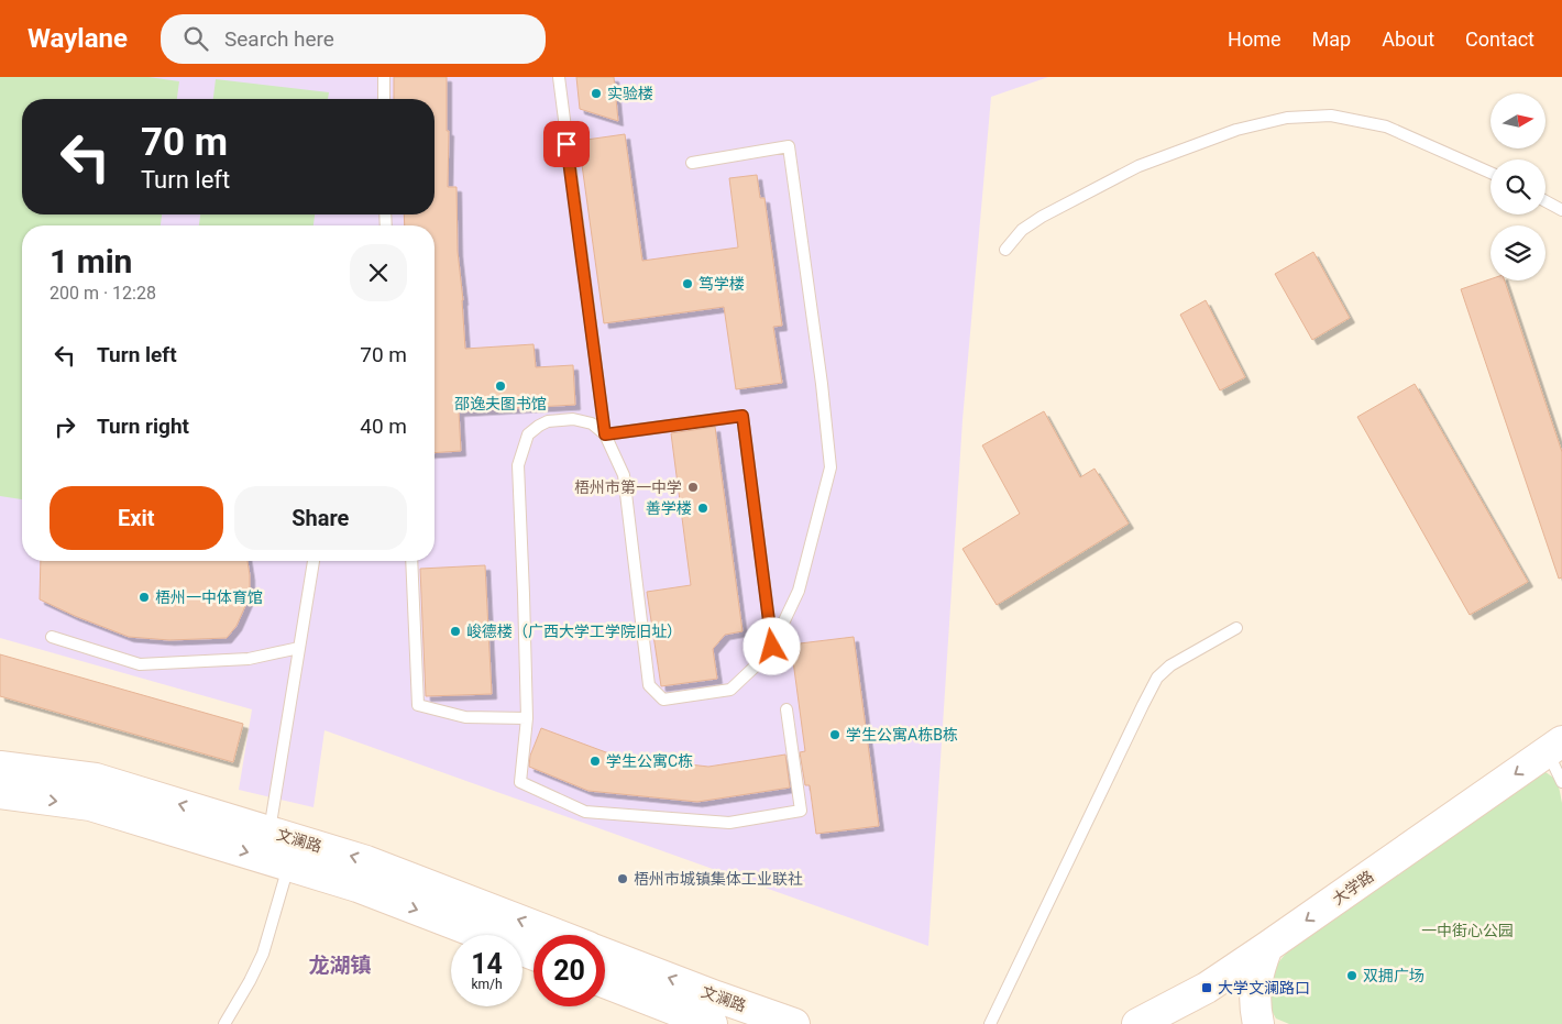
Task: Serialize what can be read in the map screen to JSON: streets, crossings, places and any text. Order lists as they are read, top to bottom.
{
  "streets": {
    "main road": ["文澜路", "大学路"]
  },
  "one_way": ["大学路"],
  "districts": ["龙湖镇"],
  "parks": ["一中街心公园"],
  "places": {
    "other": [
      "实验楼",
      "笃学楼",
      "邵逸夫图书馆",
      "梧州市第一中学",
      "善学楼",
      "梧州一中体育馆",
      "峻德楼（广西大学工学院旧址）",
      "学生公寓A栋B栋",
      "学生公寓C栋",
      "梧州市城镇集体工业联社",
      "双拥广场"
    ],
    "transit": ["大学文澜路口"]
  },
  "north": "right",
  "page": {
    "header": "Waylane",
    "search": "Search here",
    "nav": [
      "Home",
      "Map",
      "About",
      "Contact"
    ],
    "turn": ["70 m", "Turn left"],
    "heading": ["1 min", "200 m · 12:28"],
    "list": [
      {
        "name": "Turn left",
        "value": "70 m"
      },
      {
        "name": "Turn right",
        "value": "40 m"
      }
    ],
    "buttons": ["Exit", "Share"],
    "speed": "14 km/h",
    "limit": "20"
  }
}
